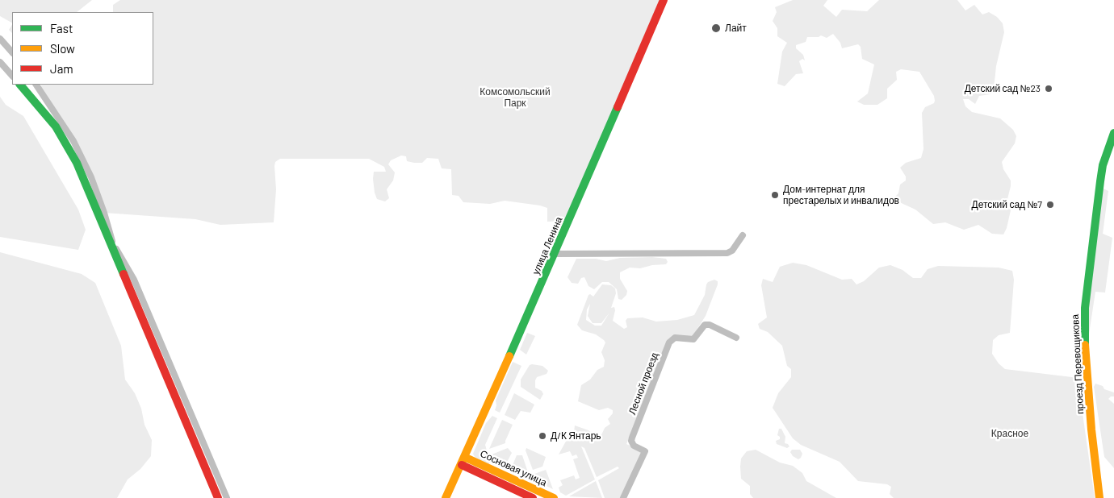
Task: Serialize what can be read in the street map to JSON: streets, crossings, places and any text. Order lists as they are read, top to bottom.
{
  "streets": {
    "street": [
      "улица Ленина",
      "проезд Перевощикова",
      "Лесной проезд",
      "Сосновая улица"
    ]
  },
  "crossings": [
    ["улица Ленина", "Сосновая улица"]
  ],
  "parks": ["Комсомольский Парк", "Красное"],
  "places": [
    "Лайт",
    "Детский сад №23",
    "Дом-интернат для престарелых и инвалидов",
    "Детский сад №7",
    "Д/К Янтарь"
  ],
  "legend": ["Fast", "Slow", "Jam"]
}
